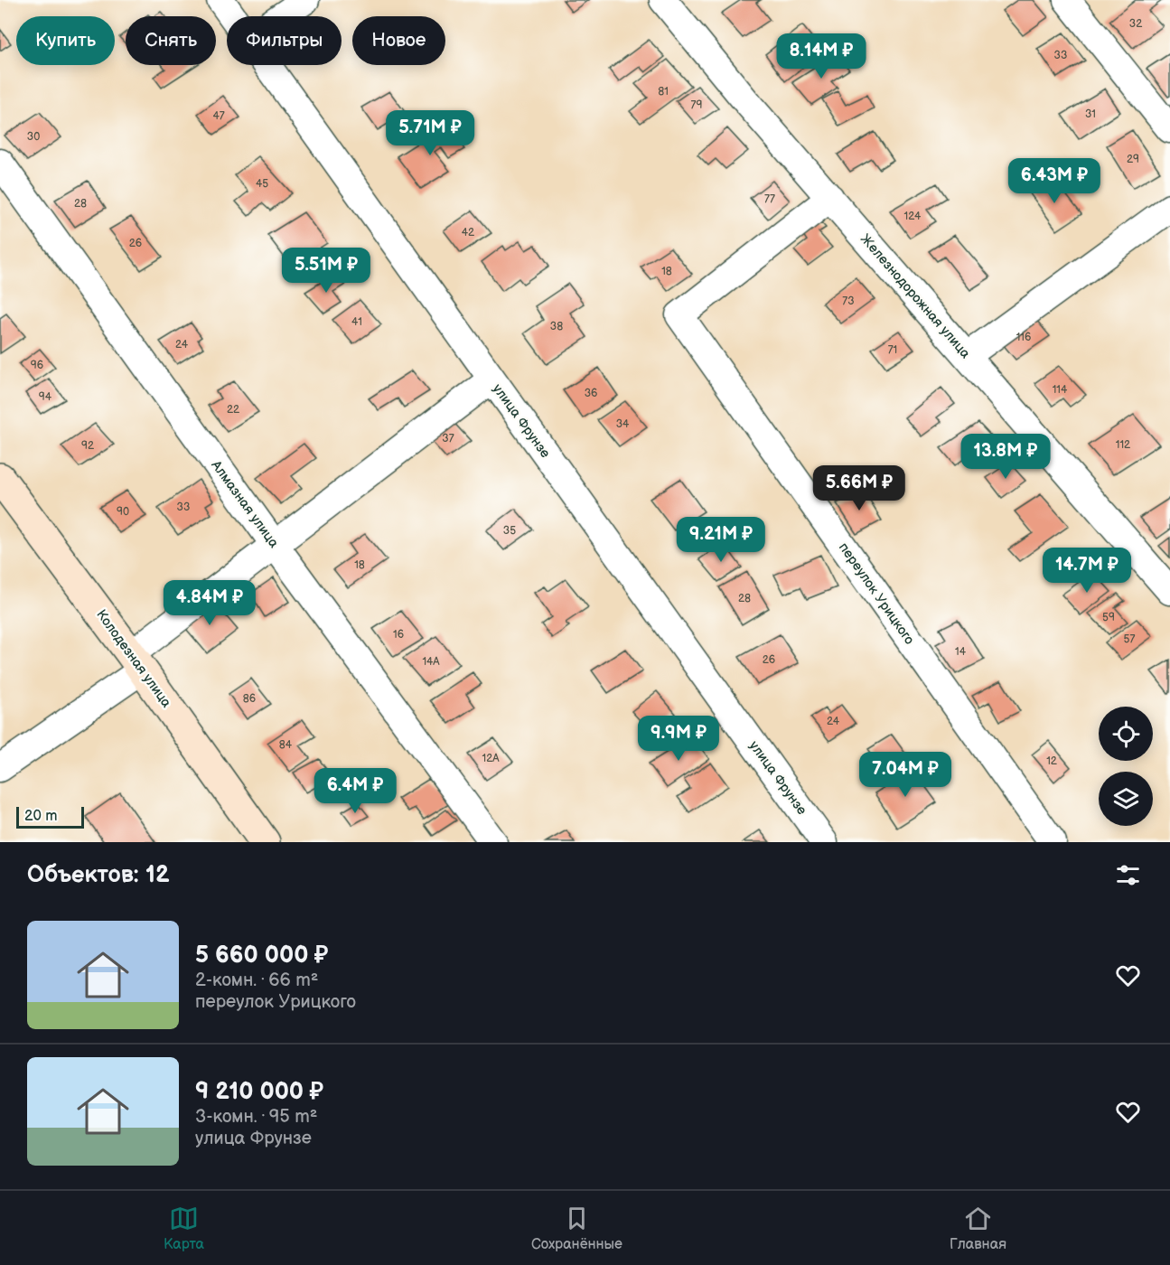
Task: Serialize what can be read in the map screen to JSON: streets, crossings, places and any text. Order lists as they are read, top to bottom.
{
  "streets": {
    "main road": ["Колодезная улица"],
    "street": [
      "Железнодорожная улица",
      "улица Фрунзе",
      "Алмазная улица",
      "переулок Урицкого"
    ]
  },
  "crossings": [
    ["Железнодорожная улица", "переулок Урицкого"]
  ],
  "house_numbers": [
    "32",
    "33",
    "81",
    "79",
    "31",
    "47",
    "30",
    "29",
    "45",
    "77",
    "28",
    "124",
    "42",
    "26",
    "18",
    "73",
    "41",
    "38",
    "116",
    "24",
    "71",
    "96",
    "114",
    "36",
    "94",
    "22",
    "34",
    "37",
    "112",
    "92",
    "33",
    "90",
    "35",
    "18",
    "28",
    "59",
    "16",
    "57",
    "14",
    "26",
    "14А",
    "86",
    "24",
    "84",
    "12А",
    "12"
  ],
  "scale_bar": "20 m",
  "page": {
    "chip": [
      "Купить",
      "Снять",
      "Фильтры",
      "Новое"
    ],
    "price": [
      "8.14M ₽",
      "5.71M ₽",
      "6.43M ₽",
      "5.51M ₽",
      "13.8M ₽",
      "5.66M ₽",
      "9.21M ₽",
      "14.7M ₽",
      "4.84M ₽",
      "9.9M ₽",
      "7.04M ₽",
      "6.4M ₽"
    ],
    "scale": "20 m",
    "heading": "Объектов: 12",
    "list": [
      {
        "name": "5 660 000 ₽",
        "note": "2-комн. · 66 m² · переулок Урицкого"
      },
      {
        "name": "9 210 000 ₽",
        "note": "3-комн. · 95 m² · улица Фрунзе"
      }
    ],
    "tabs": ["Карта", "Сохранённые", "Главная"]
  }
}
